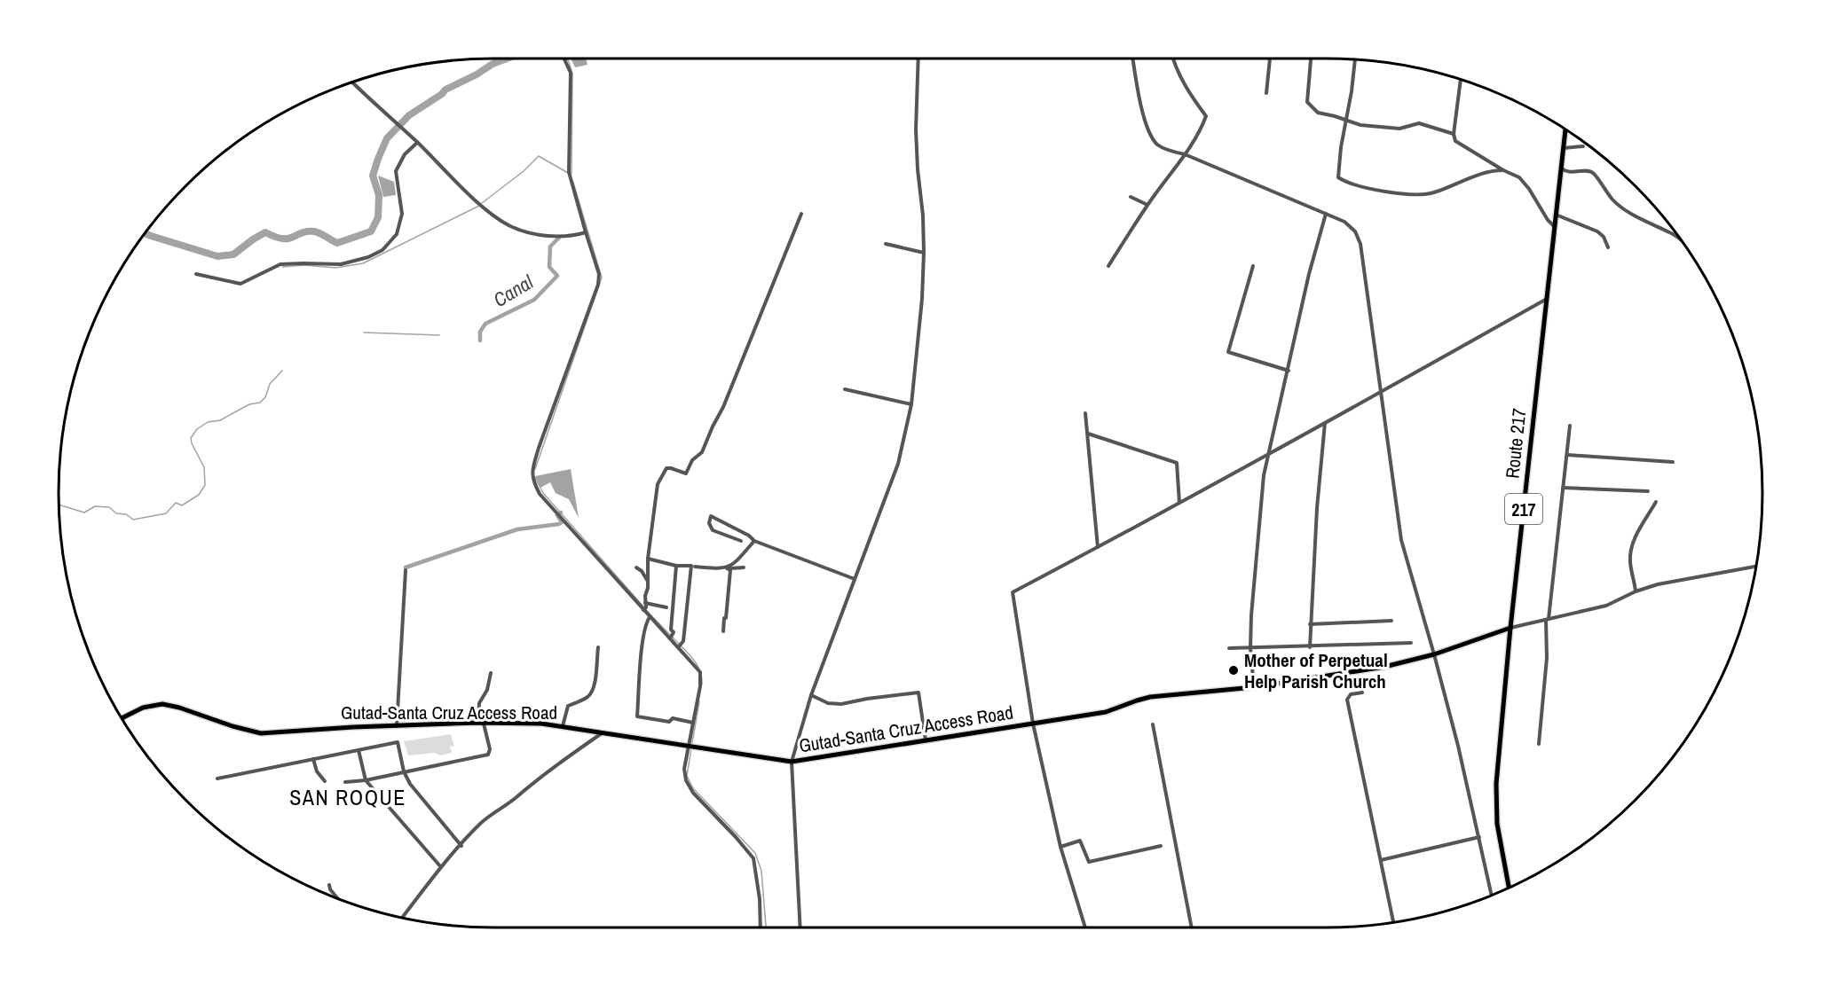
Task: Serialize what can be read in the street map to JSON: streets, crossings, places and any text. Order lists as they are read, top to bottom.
{
  "streets": {
    "main road": ["Route 217", "217", "Gutad-Santa Cruz Access Road"]
  },
  "crossings": [
    ["Route 217", "Gutad-Santa Cruz Access Road"]
  ],
  "districts": ["SAN ROQUE"],
  "water": ["Canal"],
  "places": ["Mother of Perpetual Help Parish Church"]
}
